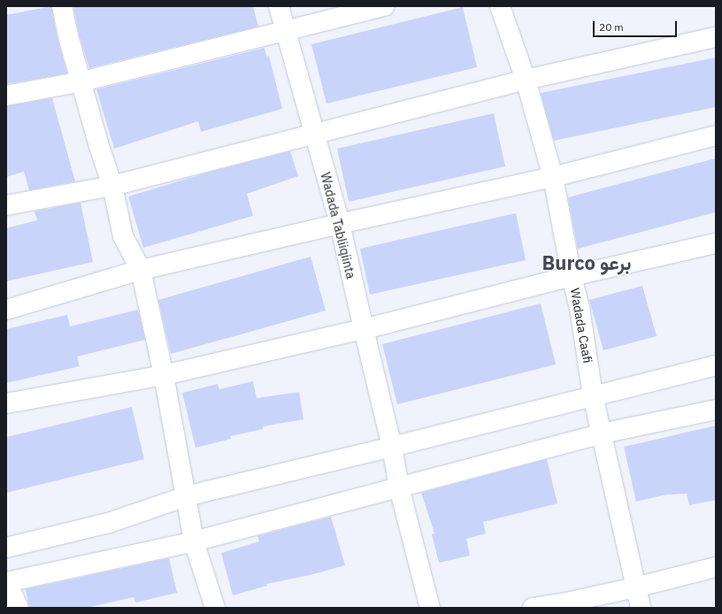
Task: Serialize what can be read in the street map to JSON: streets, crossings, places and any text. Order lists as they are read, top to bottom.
{
  "streets": {
    "street": ["Wadada Tabliiqiinta", "Wadada Caafi"]
  },
  "districts": ["Burco برعو"],
  "scale_bar": "20 m"
}
